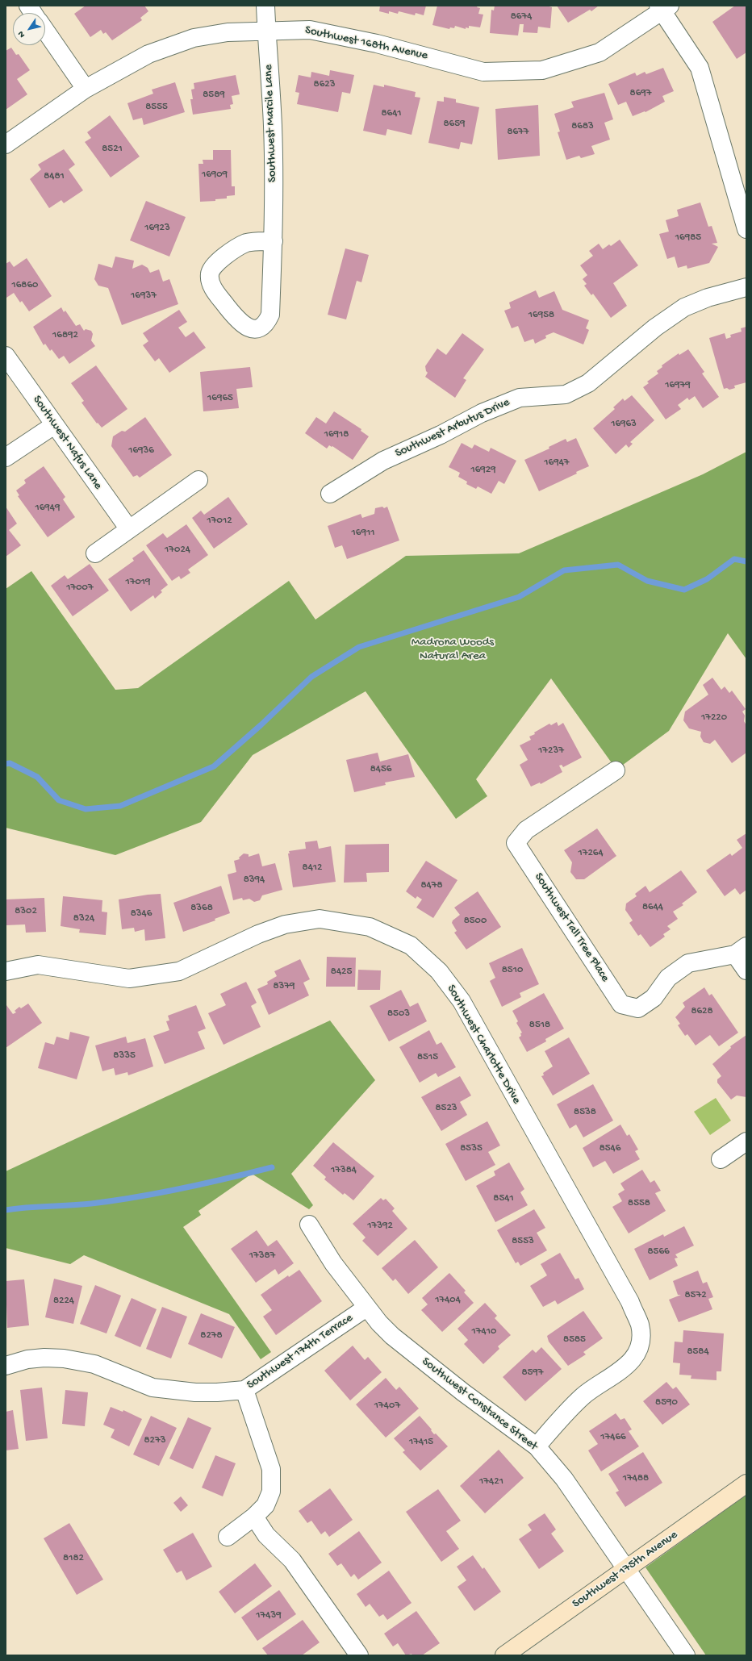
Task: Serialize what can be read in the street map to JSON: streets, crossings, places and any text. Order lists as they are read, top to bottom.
{
  "streets": {
    "main road": ["Southwest 175th Avenue"],
    "street": [
      "Southwest 168th Avenue",
      "Southwest Marcile Lane",
      "Southwest Arbutus Drive",
      "Southwest Nafus Lane",
      "Southwest Tall Tree Place",
      "Southwest Charlotte Drive",
      "Southwest 174th Terrace",
      "Southwest Constance Street"
    ]
  },
  "crossings": [
    ["Southwest 168th Avenue", "Southwest Marcile Lane"],
    ["Southwest Charlotte Drive", "Southwest Constance Street"],
    ["Southwest 174th Terrace", "Southwest Constance Street"],
    ["Southwest Constance Street", "Southwest 175th Avenue"]
  ],
  "parks": ["Madrona Woods Natural Area"],
  "house_numbers": [
    "8674",
    "8623",
    "8697",
    "8589",
    "8555",
    "8641",
    "8659",
    "8683",
    "8677",
    "8521",
    "16909",
    "8481",
    "16923",
    "16985",
    "16860",
    "16937",
    "16958",
    "16892",
    "16979",
    "16965",
    "16963",
    "16918",
    "16936",
    "16947",
    "16929",
    "16949",
    "17012",
    "16911",
    "17024",
    "17019",
    "17007",
    "17220",
    "17237",
    "8456",
    "17264",
    "8412",
    "8394",
    "8478",
    "8644",
    "8368",
    "8302",
    "8346",
    "8324",
    "8500",
    "8510",
    "8425",
    "8379",
    "8628",
    "8503",
    "8518",
    "8335",
    "8515",
    "8523",
    "8538",
    "8535",
    "8546",
    "17384",
    "8541",
    "8558",
    "17392",
    "8553",
    "8566",
    "17387",
    "8572",
    "17404",
    "8224",
    "17410",
    "8278",
    "8585",
    "8584",
    "8597",
    "8590",
    "17407",
    "17466",
    "8273",
    "17415",
    "17488",
    "17421",
    "8182",
    "17439"
  ],
  "north": "bottom left"
}
